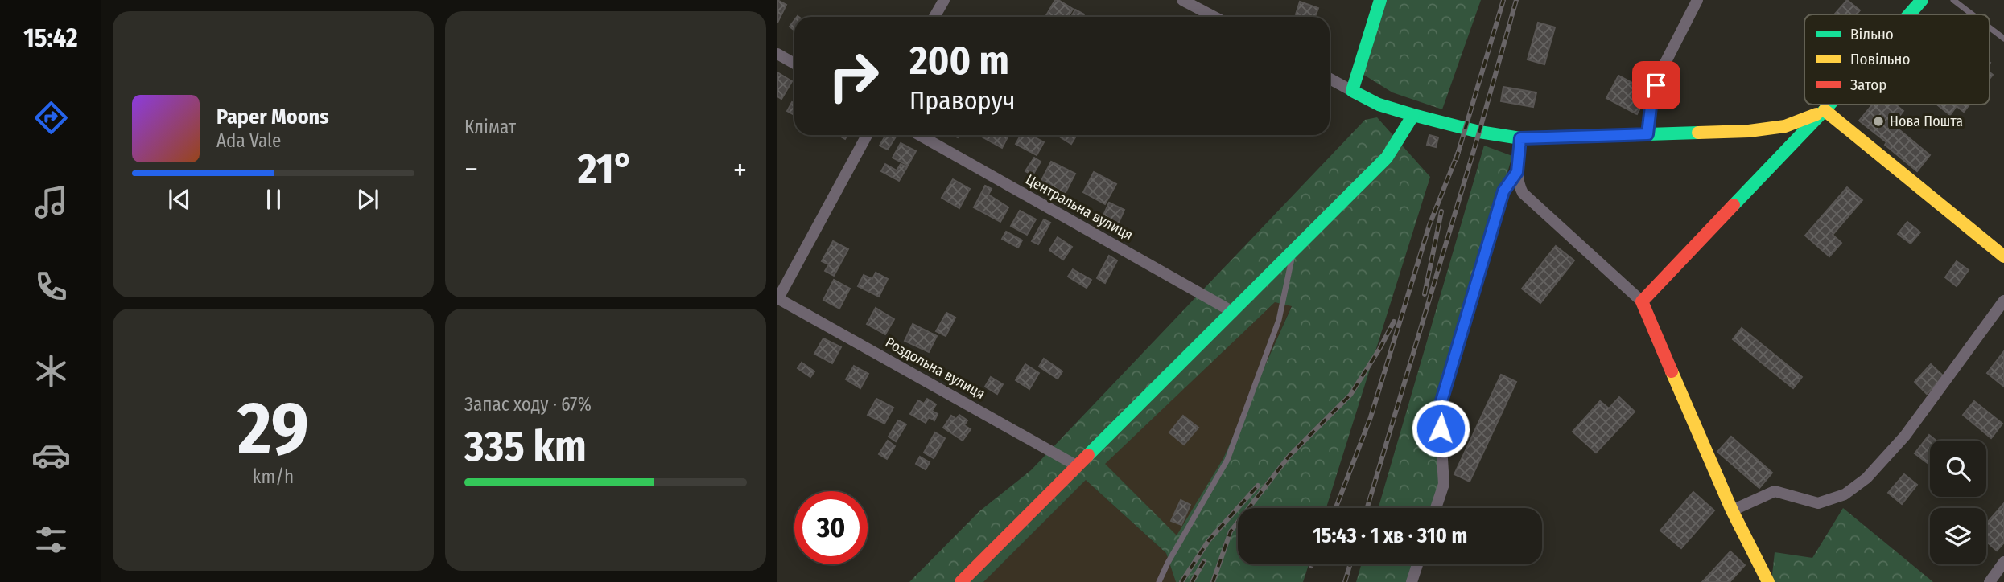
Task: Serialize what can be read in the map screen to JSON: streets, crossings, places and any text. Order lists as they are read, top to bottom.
{
  "streets": {
    "street": ["Центральна вулиця", "Роздольна вулиця"]
  },
  "places": ["Нова Пошта"],
  "legend": ["Вільно", "Повільно", "Затор"],
  "page": {
    "tabs": "15:42",
    "tile": [
      "Клімат",
      ["29", "km/h"],
      ["Запас ходу · 67%", "335 km"]
    ],
    "turn": ["200 m", "Праворуч"],
    "song": ["Paper Moons", "Ada Vale"],
    "heat": ["−", "21°", "+"],
    "limit": "30",
    "trip": "15:43 · 1 хв · 310 m"
  }
}
